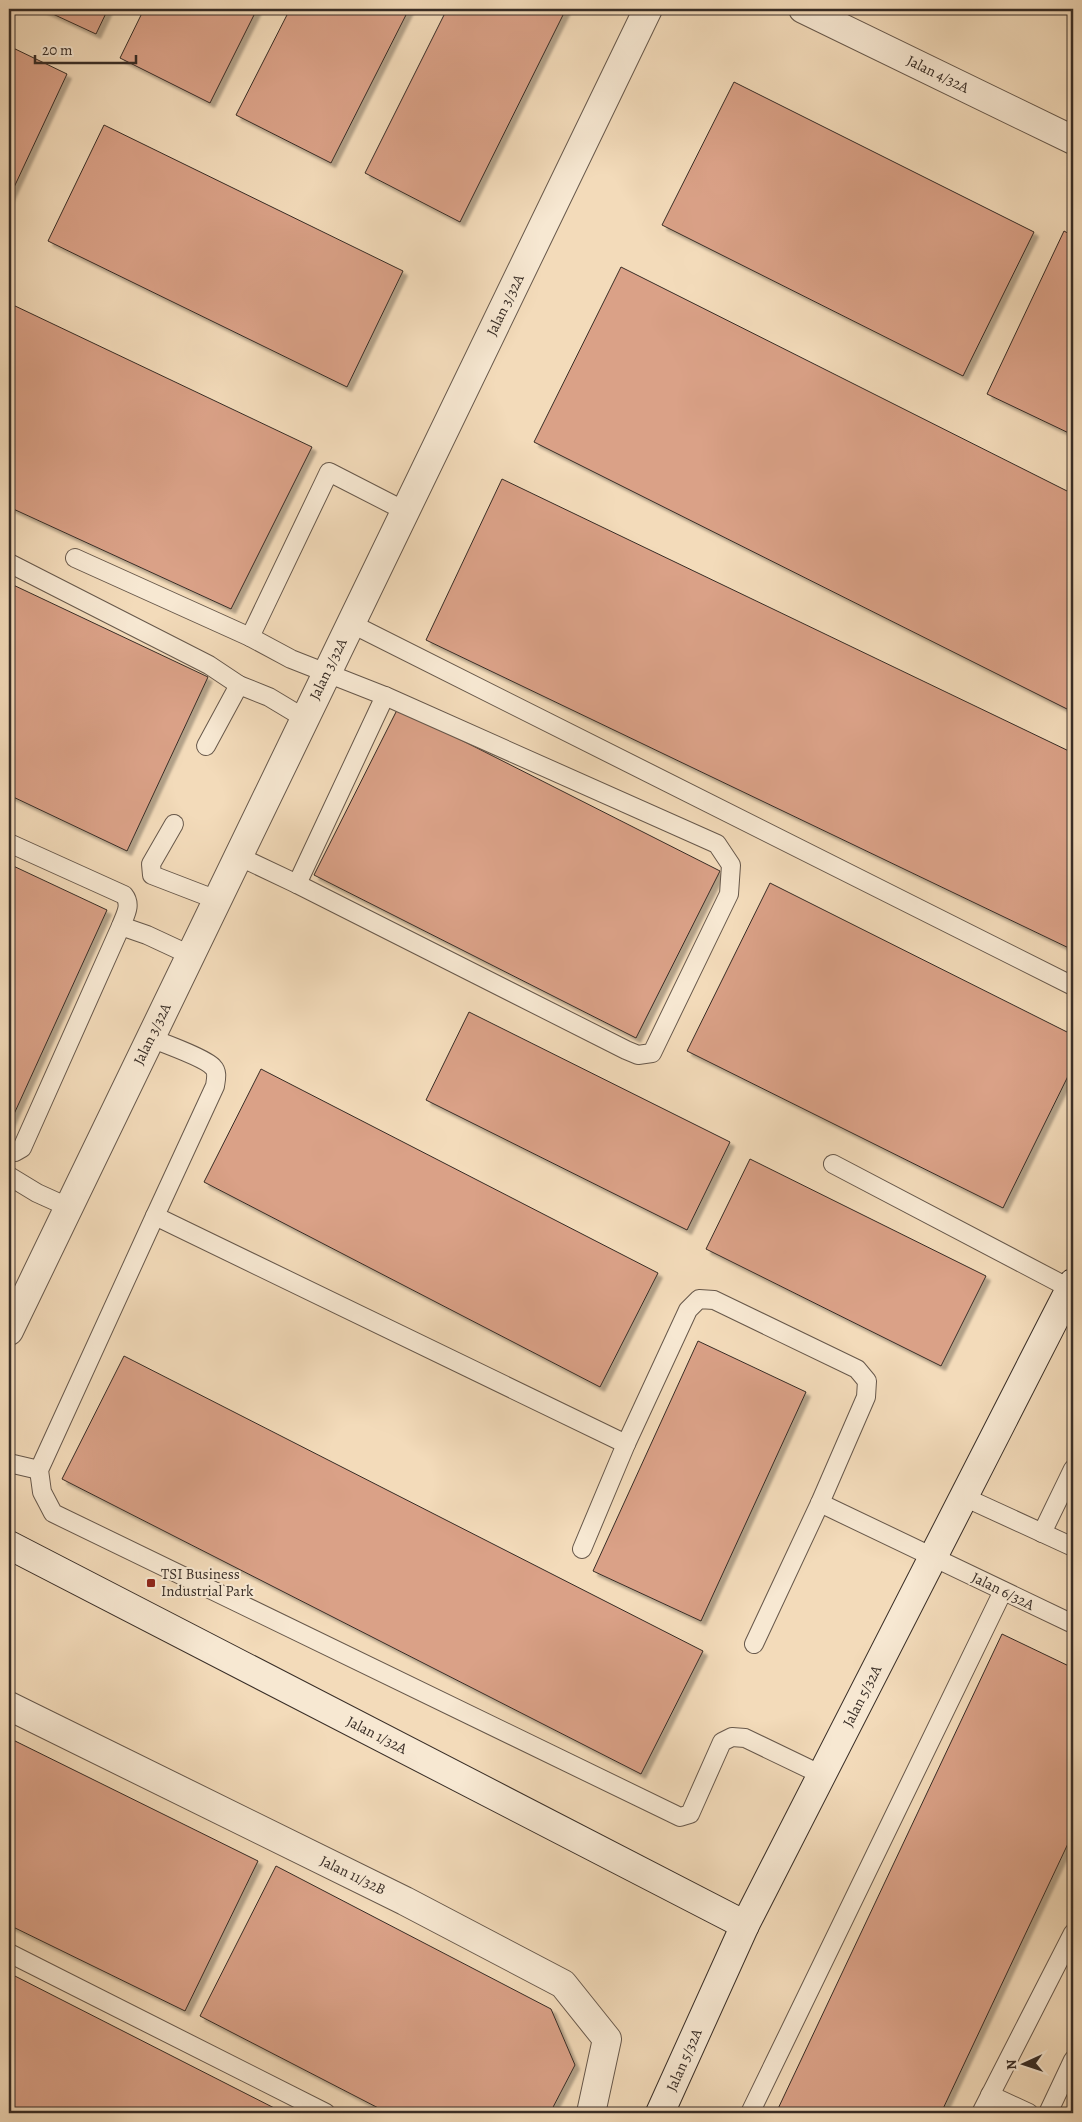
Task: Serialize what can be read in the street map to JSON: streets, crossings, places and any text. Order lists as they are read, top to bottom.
{
  "streets": {
    "street": [
      "Jalan 4/32A",
      "Jalan 3/32A",
      "Jalan 5/32A",
      "Jalan 1/32A",
      "Jalan 11/32B"
    ],
    "lane": ["Jalan 6/32A"]
  },
  "crossings": [
    ["Jalan 6/32A", "Jalan 5/32A"],
    ["Jalan 5/32A", "Jalan 1/32A"]
  ],
  "places": {
    "transit": ["TSI Business Industrial Park"]
  },
  "scale_bar": "20 m",
  "north": "left"
}
